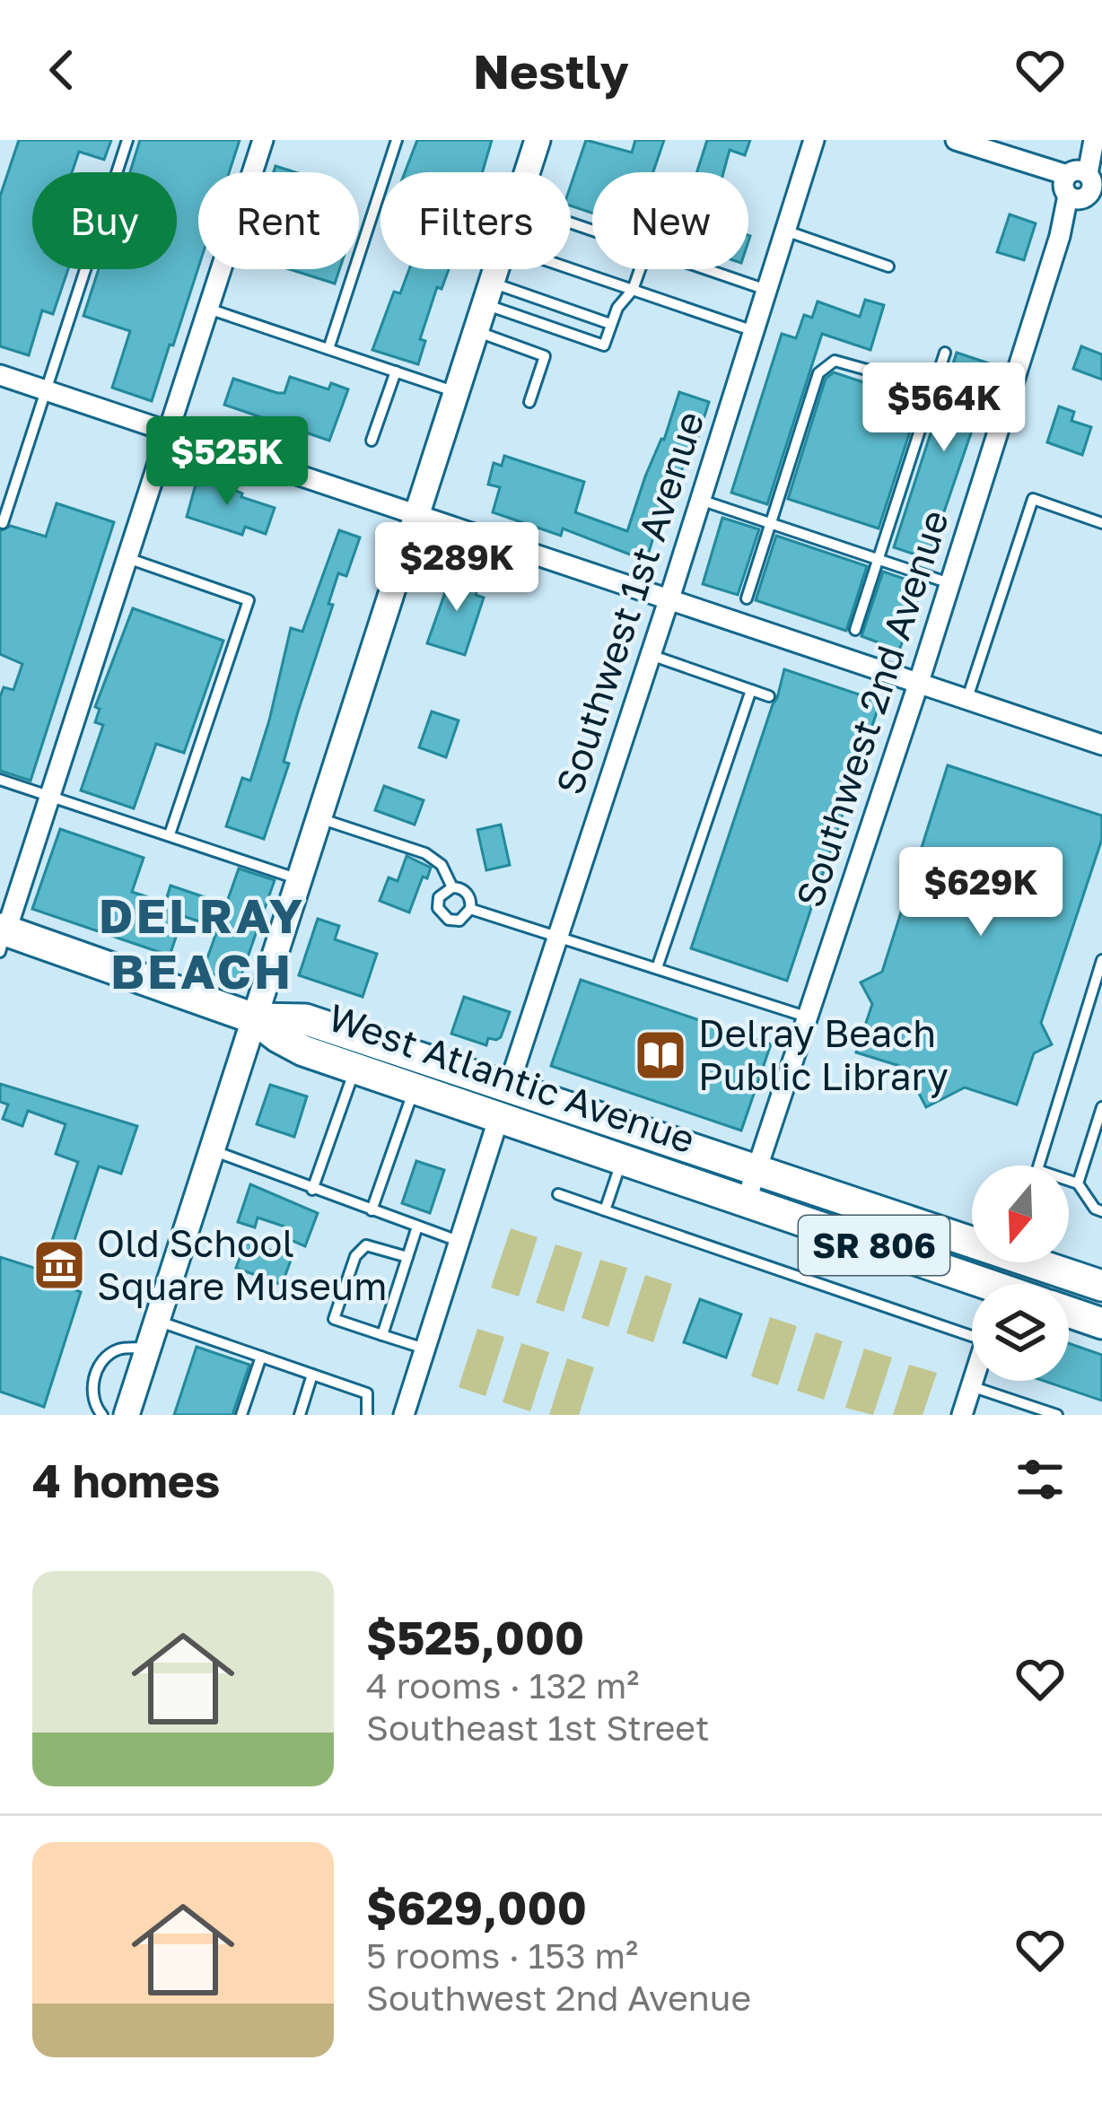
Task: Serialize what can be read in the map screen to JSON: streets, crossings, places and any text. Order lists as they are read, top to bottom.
{
  "streets": {
    "main road": ["West Atlantic Avenue", "SR 806"],
    "street": ["Southwest 1st Avenue", "Southwest 2nd Avenue"]
  },
  "crossings": [
    ["Southwest 1st Avenue", "West Atlantic Avenue"],
    ["Southwest 2nd Avenue", "West Atlantic Avenue"],
    ["West Atlantic Avenue", "SR 806"]
  ],
  "districts": ["DELRAY BEACH"],
  "places": {
    "library": ["Delray Beach Public Library"],
    "museum": ["Old School Square Museum"]
  },
  "north": "bottom",
  "page": {
    "header": "Nestly",
    "chip": [
      "Buy",
      "Rent",
      "Filters",
      "New"
    ],
    "price": [
      "$564K",
      "$525K",
      "$289K",
      "$629K"
    ],
    "heading": "4 homes",
    "list": [
      {
        "name": "$525,000",
        "note": "4 rooms · 132 m² · Southeast 1st Street"
      },
      {
        "name": "$629,000",
        "note": "5 rooms · 153 m² · Southwest 2nd Avenue"
      }
    ]
  }
}
